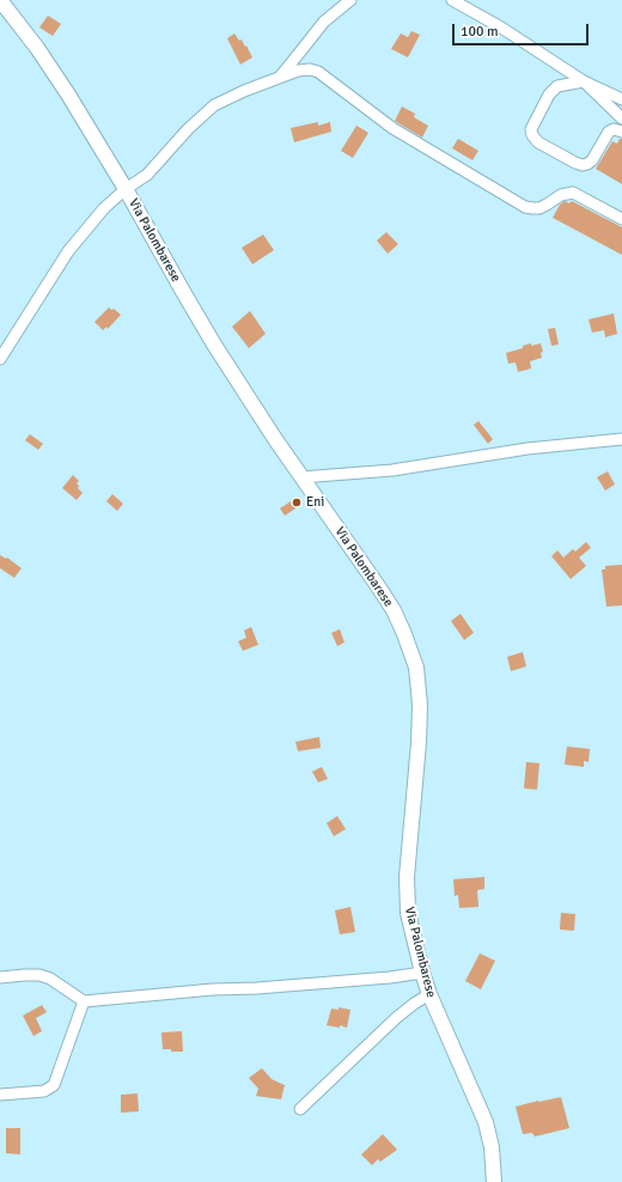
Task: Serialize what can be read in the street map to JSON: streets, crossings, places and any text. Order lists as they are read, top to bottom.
{
  "streets": {
    "main road": ["Via Palombarese"]
  },
  "places": ["Eni"],
  "scale_bar": "100 m"
}
